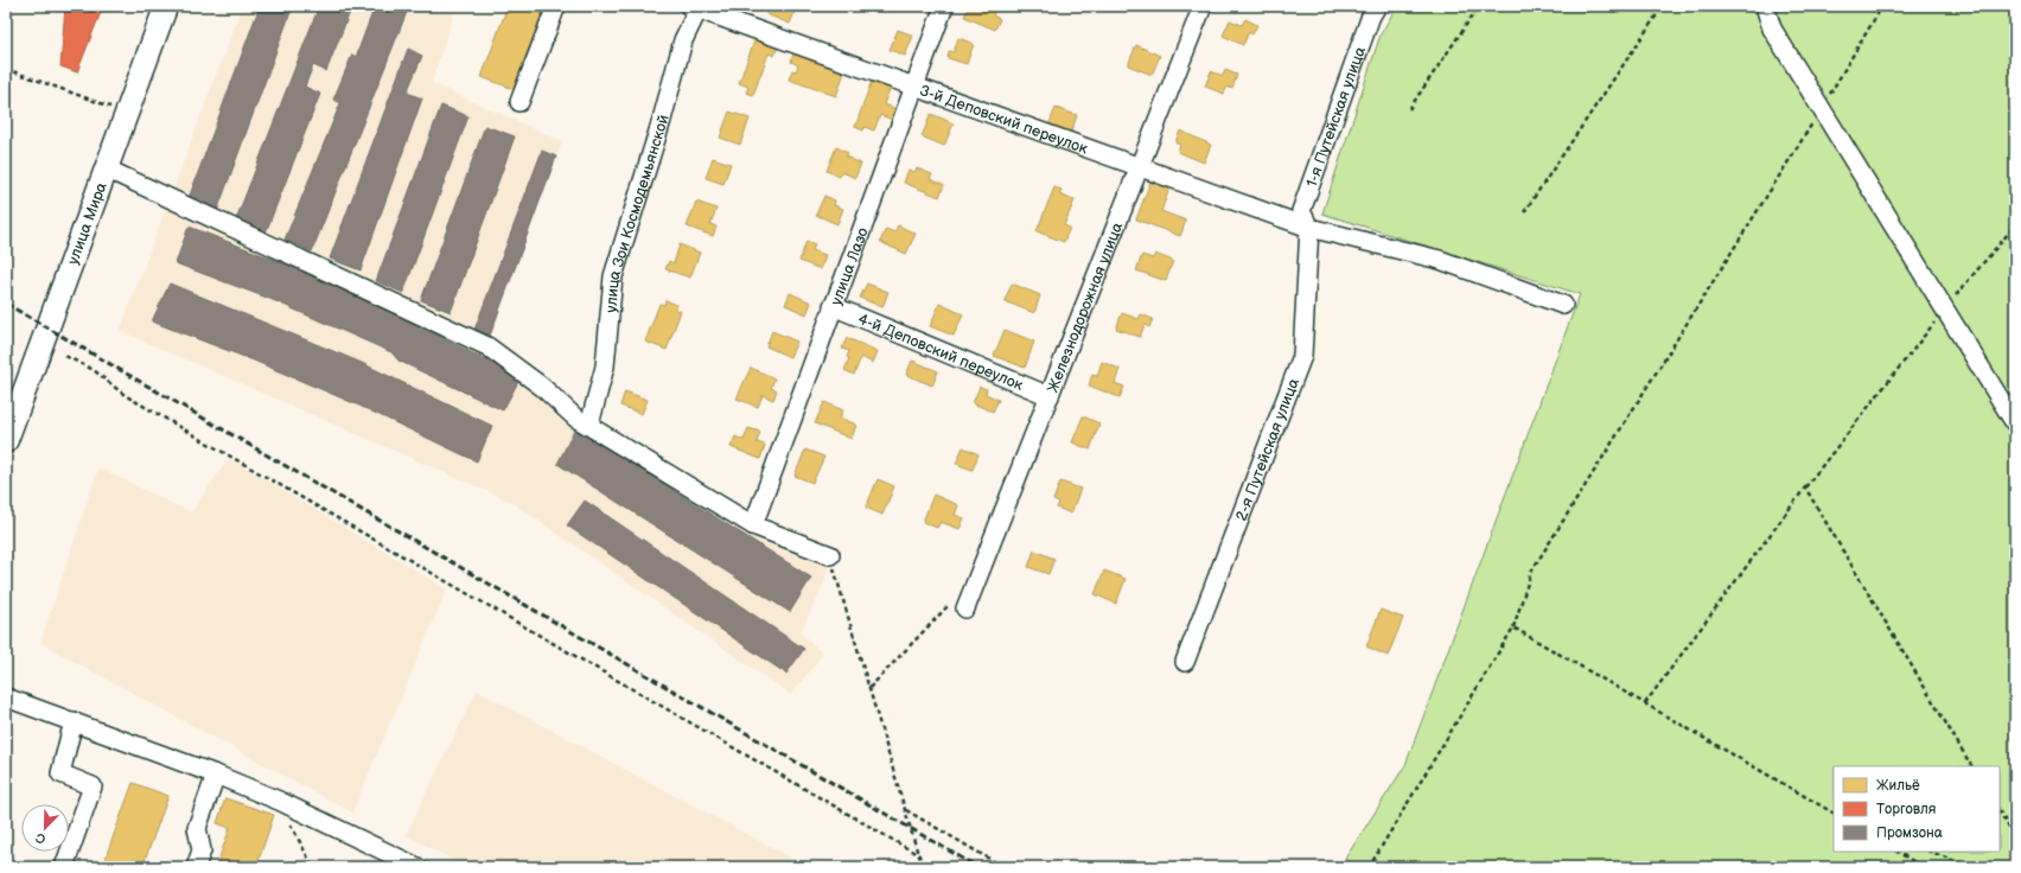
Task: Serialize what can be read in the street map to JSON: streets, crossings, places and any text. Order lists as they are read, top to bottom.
{
  "streets": {
    "main road": ["улица Мира"],
    "street": [
      "1-я Путейская улица",
      "3-й Деповский переулок",
      "улица Зои Космодемьянской",
      "улица Лазо",
      "Железнодорожная улица",
      "4-й Деповский переулок",
      "2-я Путейская улица"
    ]
  },
  "crossings": [
    ["1-я Путейская улица", "3-й Деповский переулок"],
    ["1-я Путейская улица", "2-я Путейская улица"],
    ["3-й Деповский переулок", "улица Зои Космодемьянской"],
    ["3-й Деповский переулок", "улица Лазо"],
    ["3-й Деповский переулок", "Железнодорожная улица"],
    ["3-й Деповский переулок", "2-я Путейская улица"],
    ["улица Лазо", "4-й Деповский переулок"],
    ["Железнодорожная улица", "4-й Деповский переулок"]
  ],
  "legend": ["Жильё", "Торговля", "Промзона"],
  "north": "bottom left"
}
